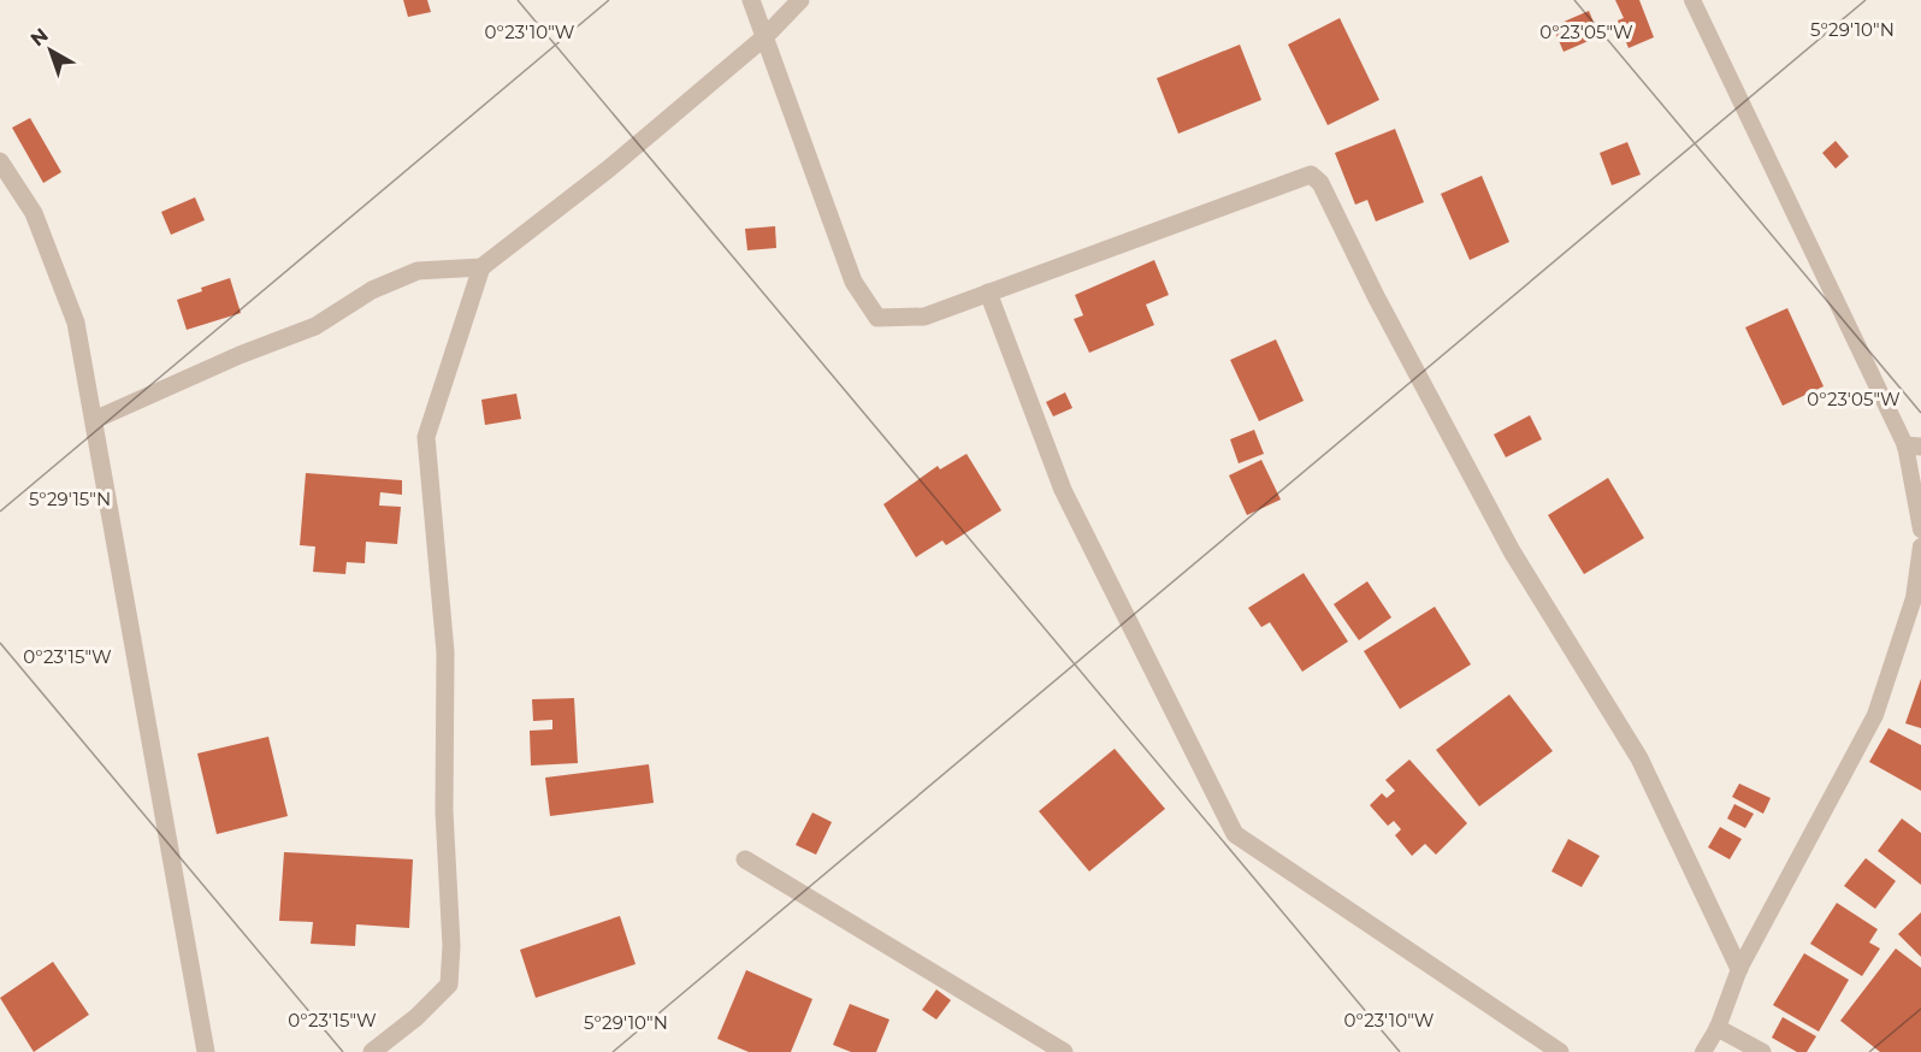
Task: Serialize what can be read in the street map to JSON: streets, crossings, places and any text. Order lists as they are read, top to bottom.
{
  "north": "top left",
  "coordinates": [
    "5°29'10\"N",
    "0°23'10\"W",
    "0°23'05\"W",
    "5°29'15\"N",
    "0°23'15\"W"
  ]
}
